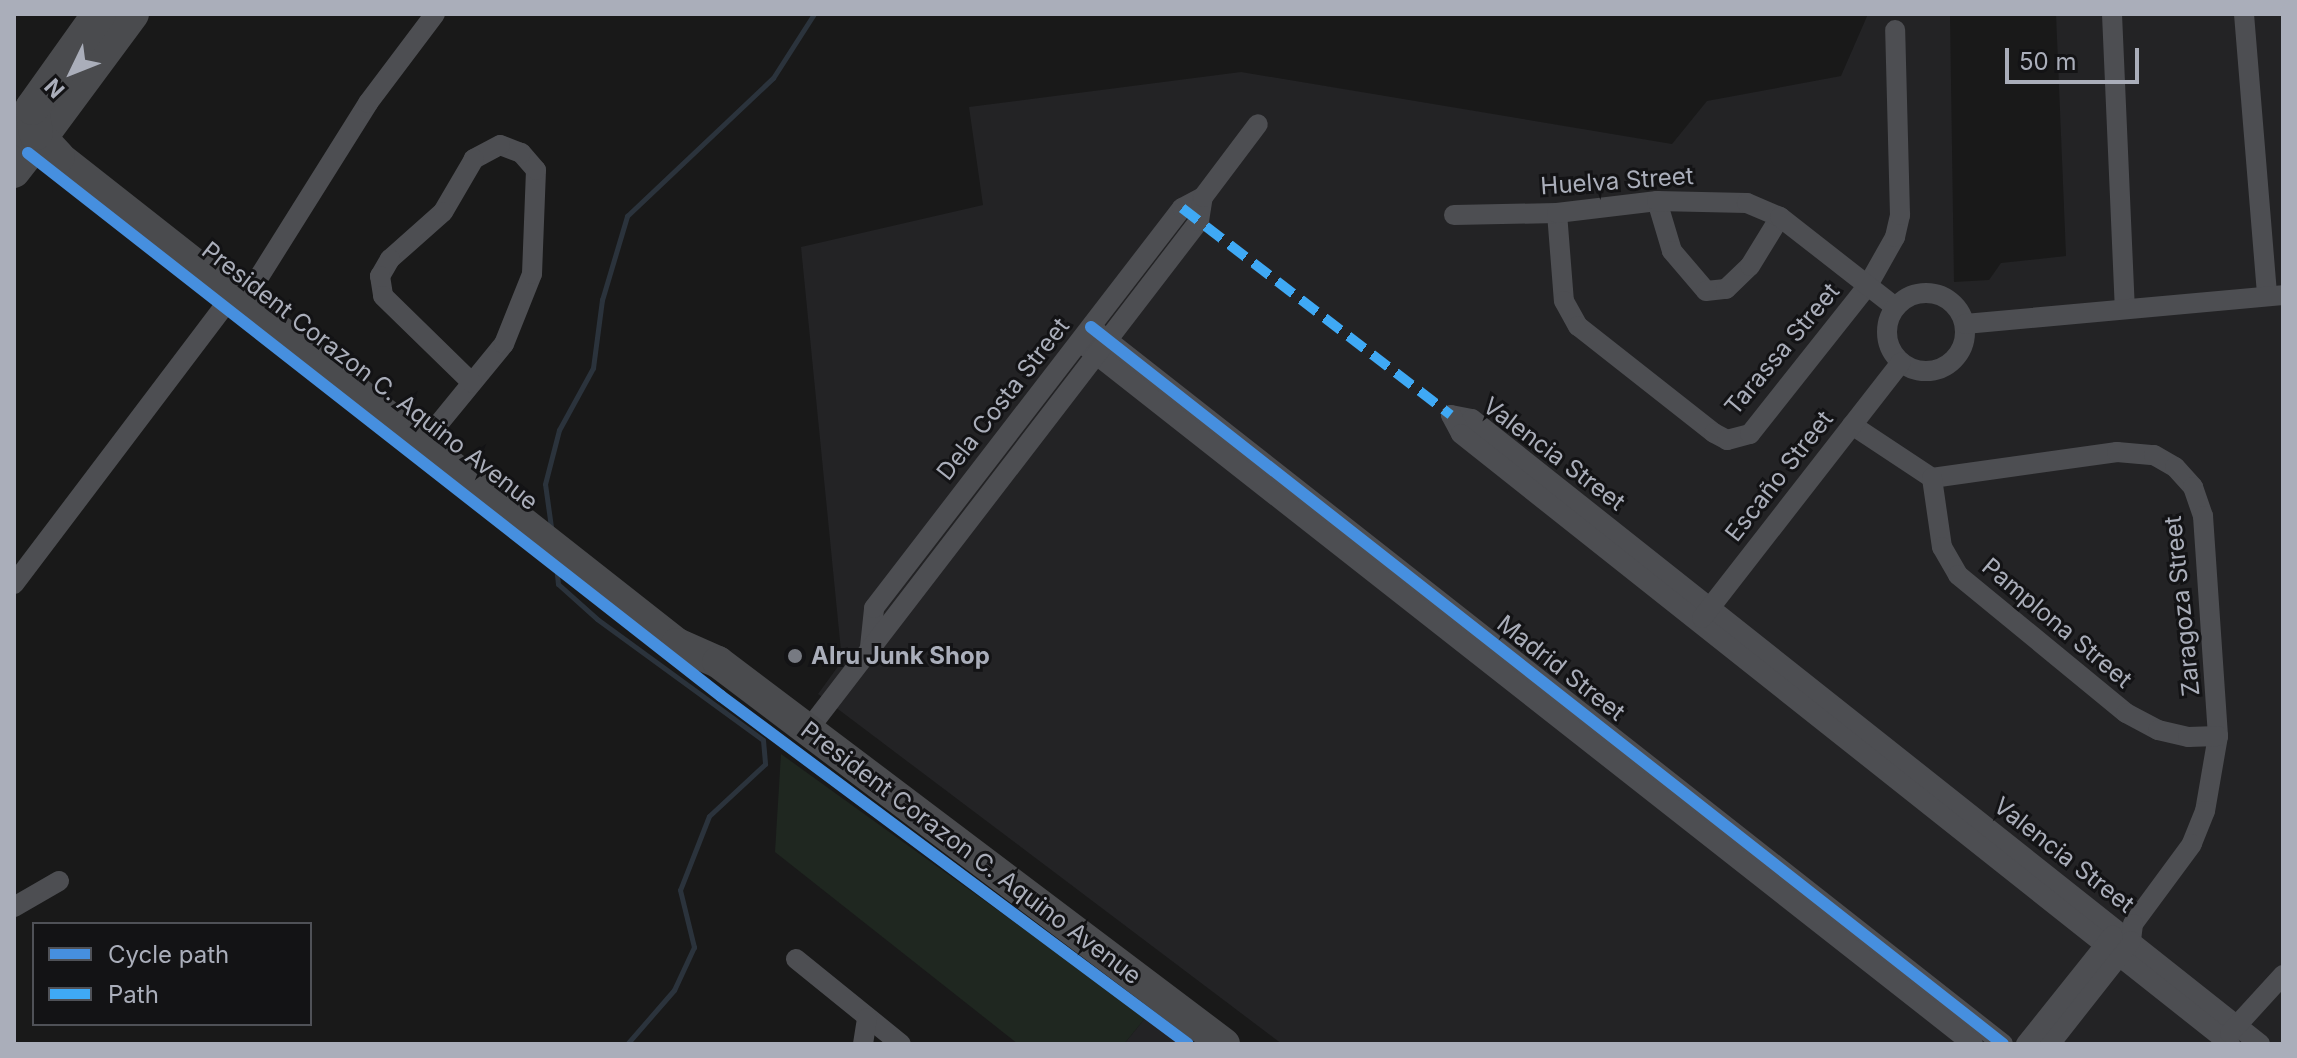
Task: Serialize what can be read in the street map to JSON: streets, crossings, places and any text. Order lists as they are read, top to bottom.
{
  "streets": {
    "main road": ["President Corazon C. Aquino Avenue"],
    "street": [
      "Huelva Street",
      "Tarassa Street",
      "Dela Costa Street",
      "Valencia Street",
      "Escaño Street",
      "Zaragoza Street",
      "Pamplona Street",
      "Madrid Street"
    ]
  },
  "crossings": [
    ["Huelva Street", "Tarassa Street"],
    ["Huelva Street", "Escaño Street"],
    ["President Corazon C. Aquino Avenue", "Dela Costa Street"],
    ["Dela Costa Street", "Madrid Street"],
    ["Valencia Street", "Escaño Street"],
    ["Valencia Street", "Zaragoza Street"],
    ["Zaragoza Street", "Pamplona Street"]
  ],
  "places": ["Alru Junk Shop"],
  "legend": ["Cycle path", "Path"],
  "scale_bar": "50 m",
  "north": "bottom left"
}
